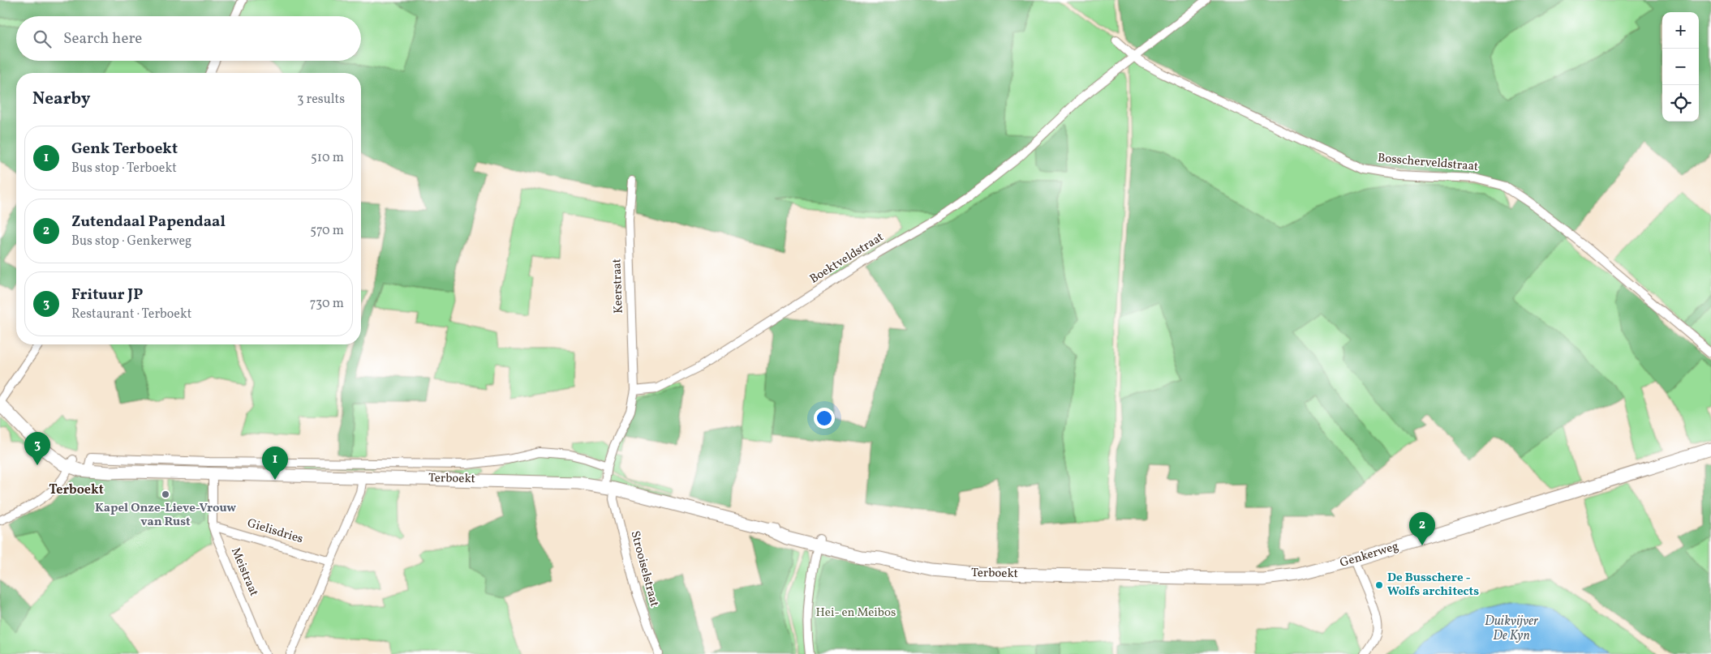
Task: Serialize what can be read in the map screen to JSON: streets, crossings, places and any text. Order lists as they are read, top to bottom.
{
  "streets": {
    "main road": ["Terboekt", "Genkerweg"],
    "street": [
      "Bosscherveldstraat",
      "Boektveldstraat",
      "Keerstraat",
      "Gielisdries",
      "Strooiselstraat",
      "Meistraat"
    ]
  },
  "crossings": [
    ["Bosscherveldstraat", "Boektveldstraat"],
    ["Boektveldstraat", "Keerstraat"],
    ["Terboekt", "Genkerweg"],
    ["Terboekt", "Strooiselstraat"],
    ["Terboekt", "Meistraat"],
    ["Gielisdries", "Meistraat"]
  ],
  "districts": ["Terboekt"],
  "water": ["Duikvijver De Kyn"],
  "parks": ["Hei- en Meibos"],
  "places": ["Kapel Onze-Lieve-Vrouw van Rust", "De Busschere - Wolfs architects"],
  "page": {
    "map_buttons": ["+", "−"],
    "search": "Search here",
    "heading": ["Nearby", "3 results"],
    "list": [
      {
        "mark": "1",
        "name": "Genk Terboekt",
        "note": "Bus stop · Terboekt",
        "value": "510 m"
      },
      {
        "mark": "2",
        "name": "Zutendaal Papendaal",
        "note": "Bus stop · Genkerweg",
        "value": "570 m"
      },
      {
        "mark": "3",
        "name": "Frituur JP",
        "note": "Restaurant · Terboekt",
        "value": "730 m"
      }
    ],
    "pins": ["3", "1", "2"]
  }
}
